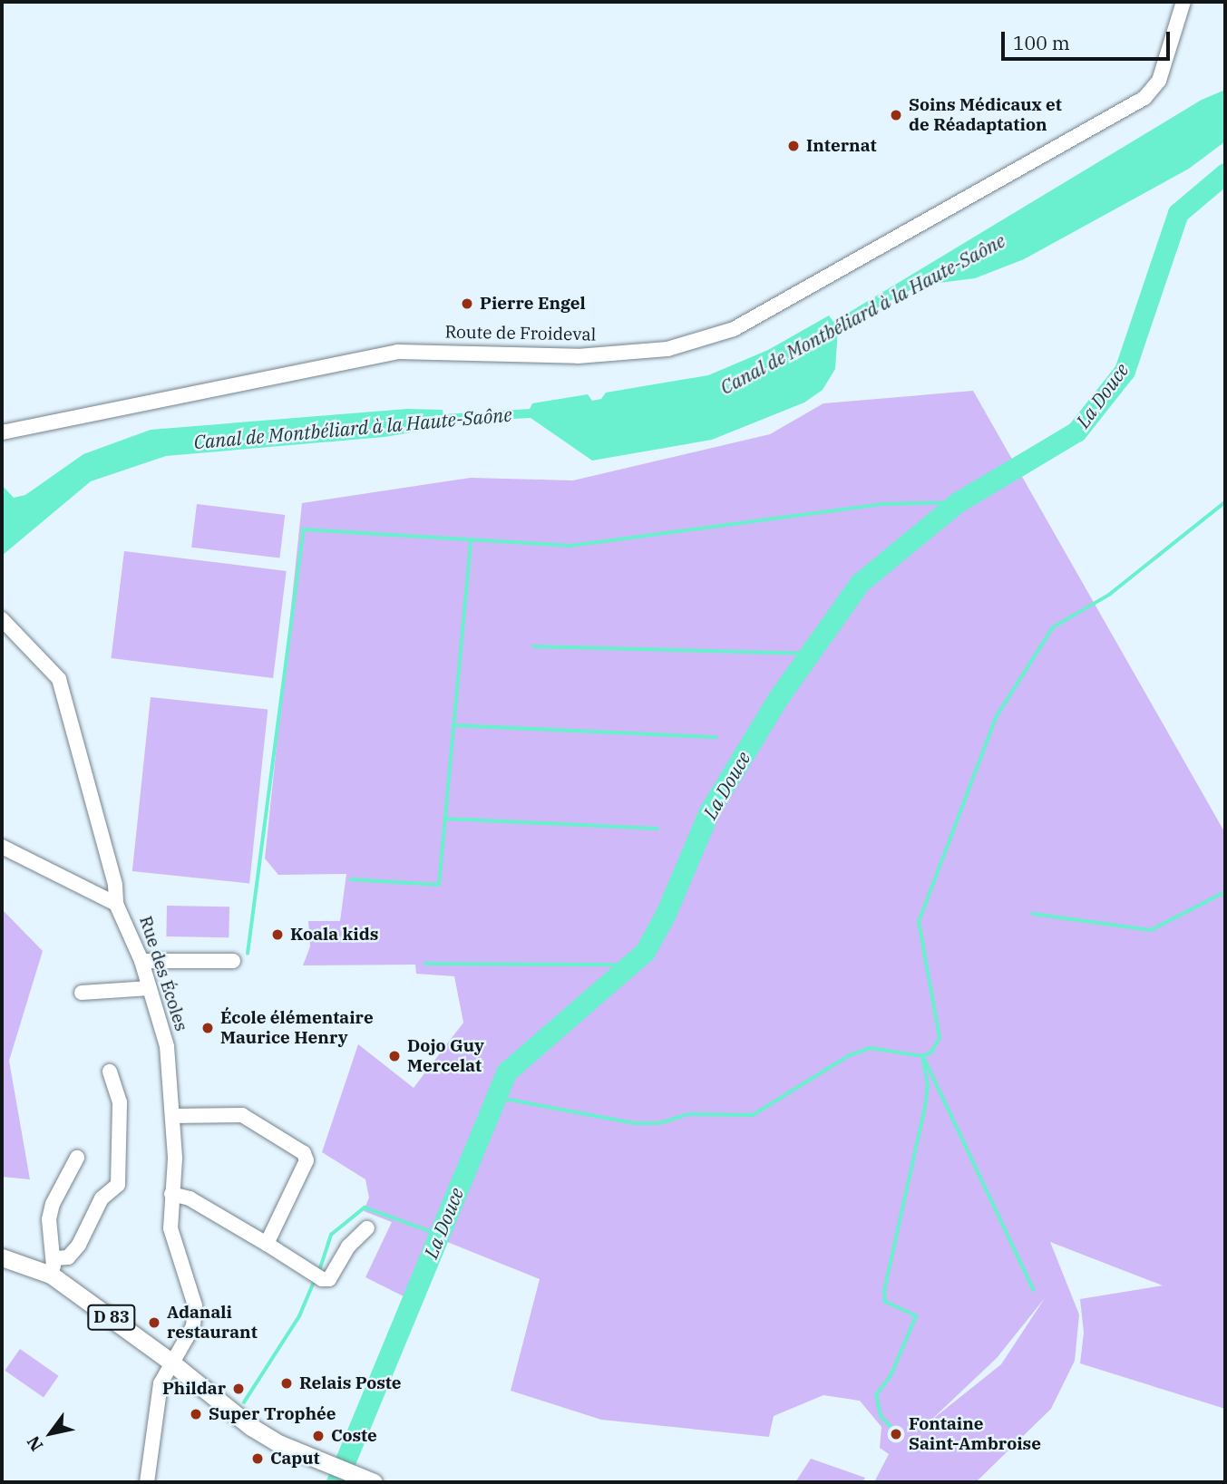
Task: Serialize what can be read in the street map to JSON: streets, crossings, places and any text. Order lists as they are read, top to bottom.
{
  "streets": {
    "main road": ["D 83"],
    "street": ["Route de Froideval", "Rue des Écoles"]
  },
  "crossings": [
    ["Rue des Écoles", "D 83"]
  ],
  "water": ["Canal de Montbéliard à la Haute-Saône", "La Douce"],
  "places": [
    "Soins Médicaux et de Réadaptation",
    "Internat",
    "Pierre Engel",
    "Koala kids",
    "École élémentaire Maurice Henry",
    "Dojo Guy Mercelat",
    "Adanali restaurant",
    "Relais Poste",
    "Phildar",
    "Super Trophée",
    "Fontaine Saint-Ambroise",
    "Coste",
    "Caput"
  ],
  "scale_bar": "100 m",
  "north": "bottom left"
}
